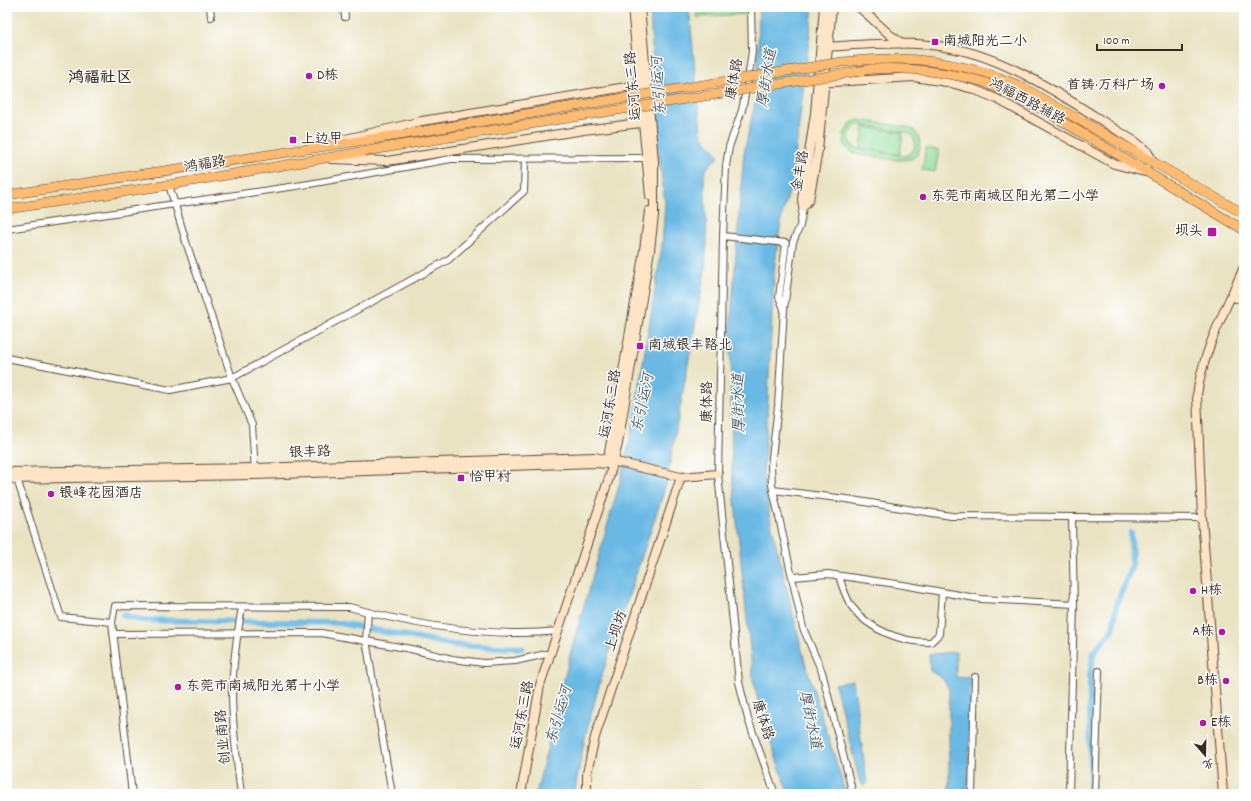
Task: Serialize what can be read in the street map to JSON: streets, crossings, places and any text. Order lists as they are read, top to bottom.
{
  "streets": {
    "main road": ["鸿福路"],
    "street": [
      "康体路",
      "运河东三路",
      "鸿福西路辅路",
      "金丰路",
      "银丰路",
      "上坝坊",
      "创业南路"
    ]
  },
  "crossings": [
    ["康体路", "银丰路"],
    ["运河东三路", "银丰路"],
    ["鸿福西路辅路", "金丰路"],
    ["银丰路", "上坝坊"]
  ],
  "districts": ["鸿福社区"],
  "water": ["厚街水道", "东引运河"],
  "places": {
    "transit": [
      "南城阳光二小",
      "上边甲",
      "坝头",
      "南城银丰路北",
      "恰甲村"
    ],
    "other": [
      "D栋",
      "首铸·万科广场",
      "东莞市南城区阳光第二小学",
      "银峰花园酒店",
      "H栋",
      "A栋",
      "B栋",
      "东莞市南城阳光第十小学",
      "E栋"
    ]
  },
  "scale_bar": "100 m",
  "north": "bottom"
}
